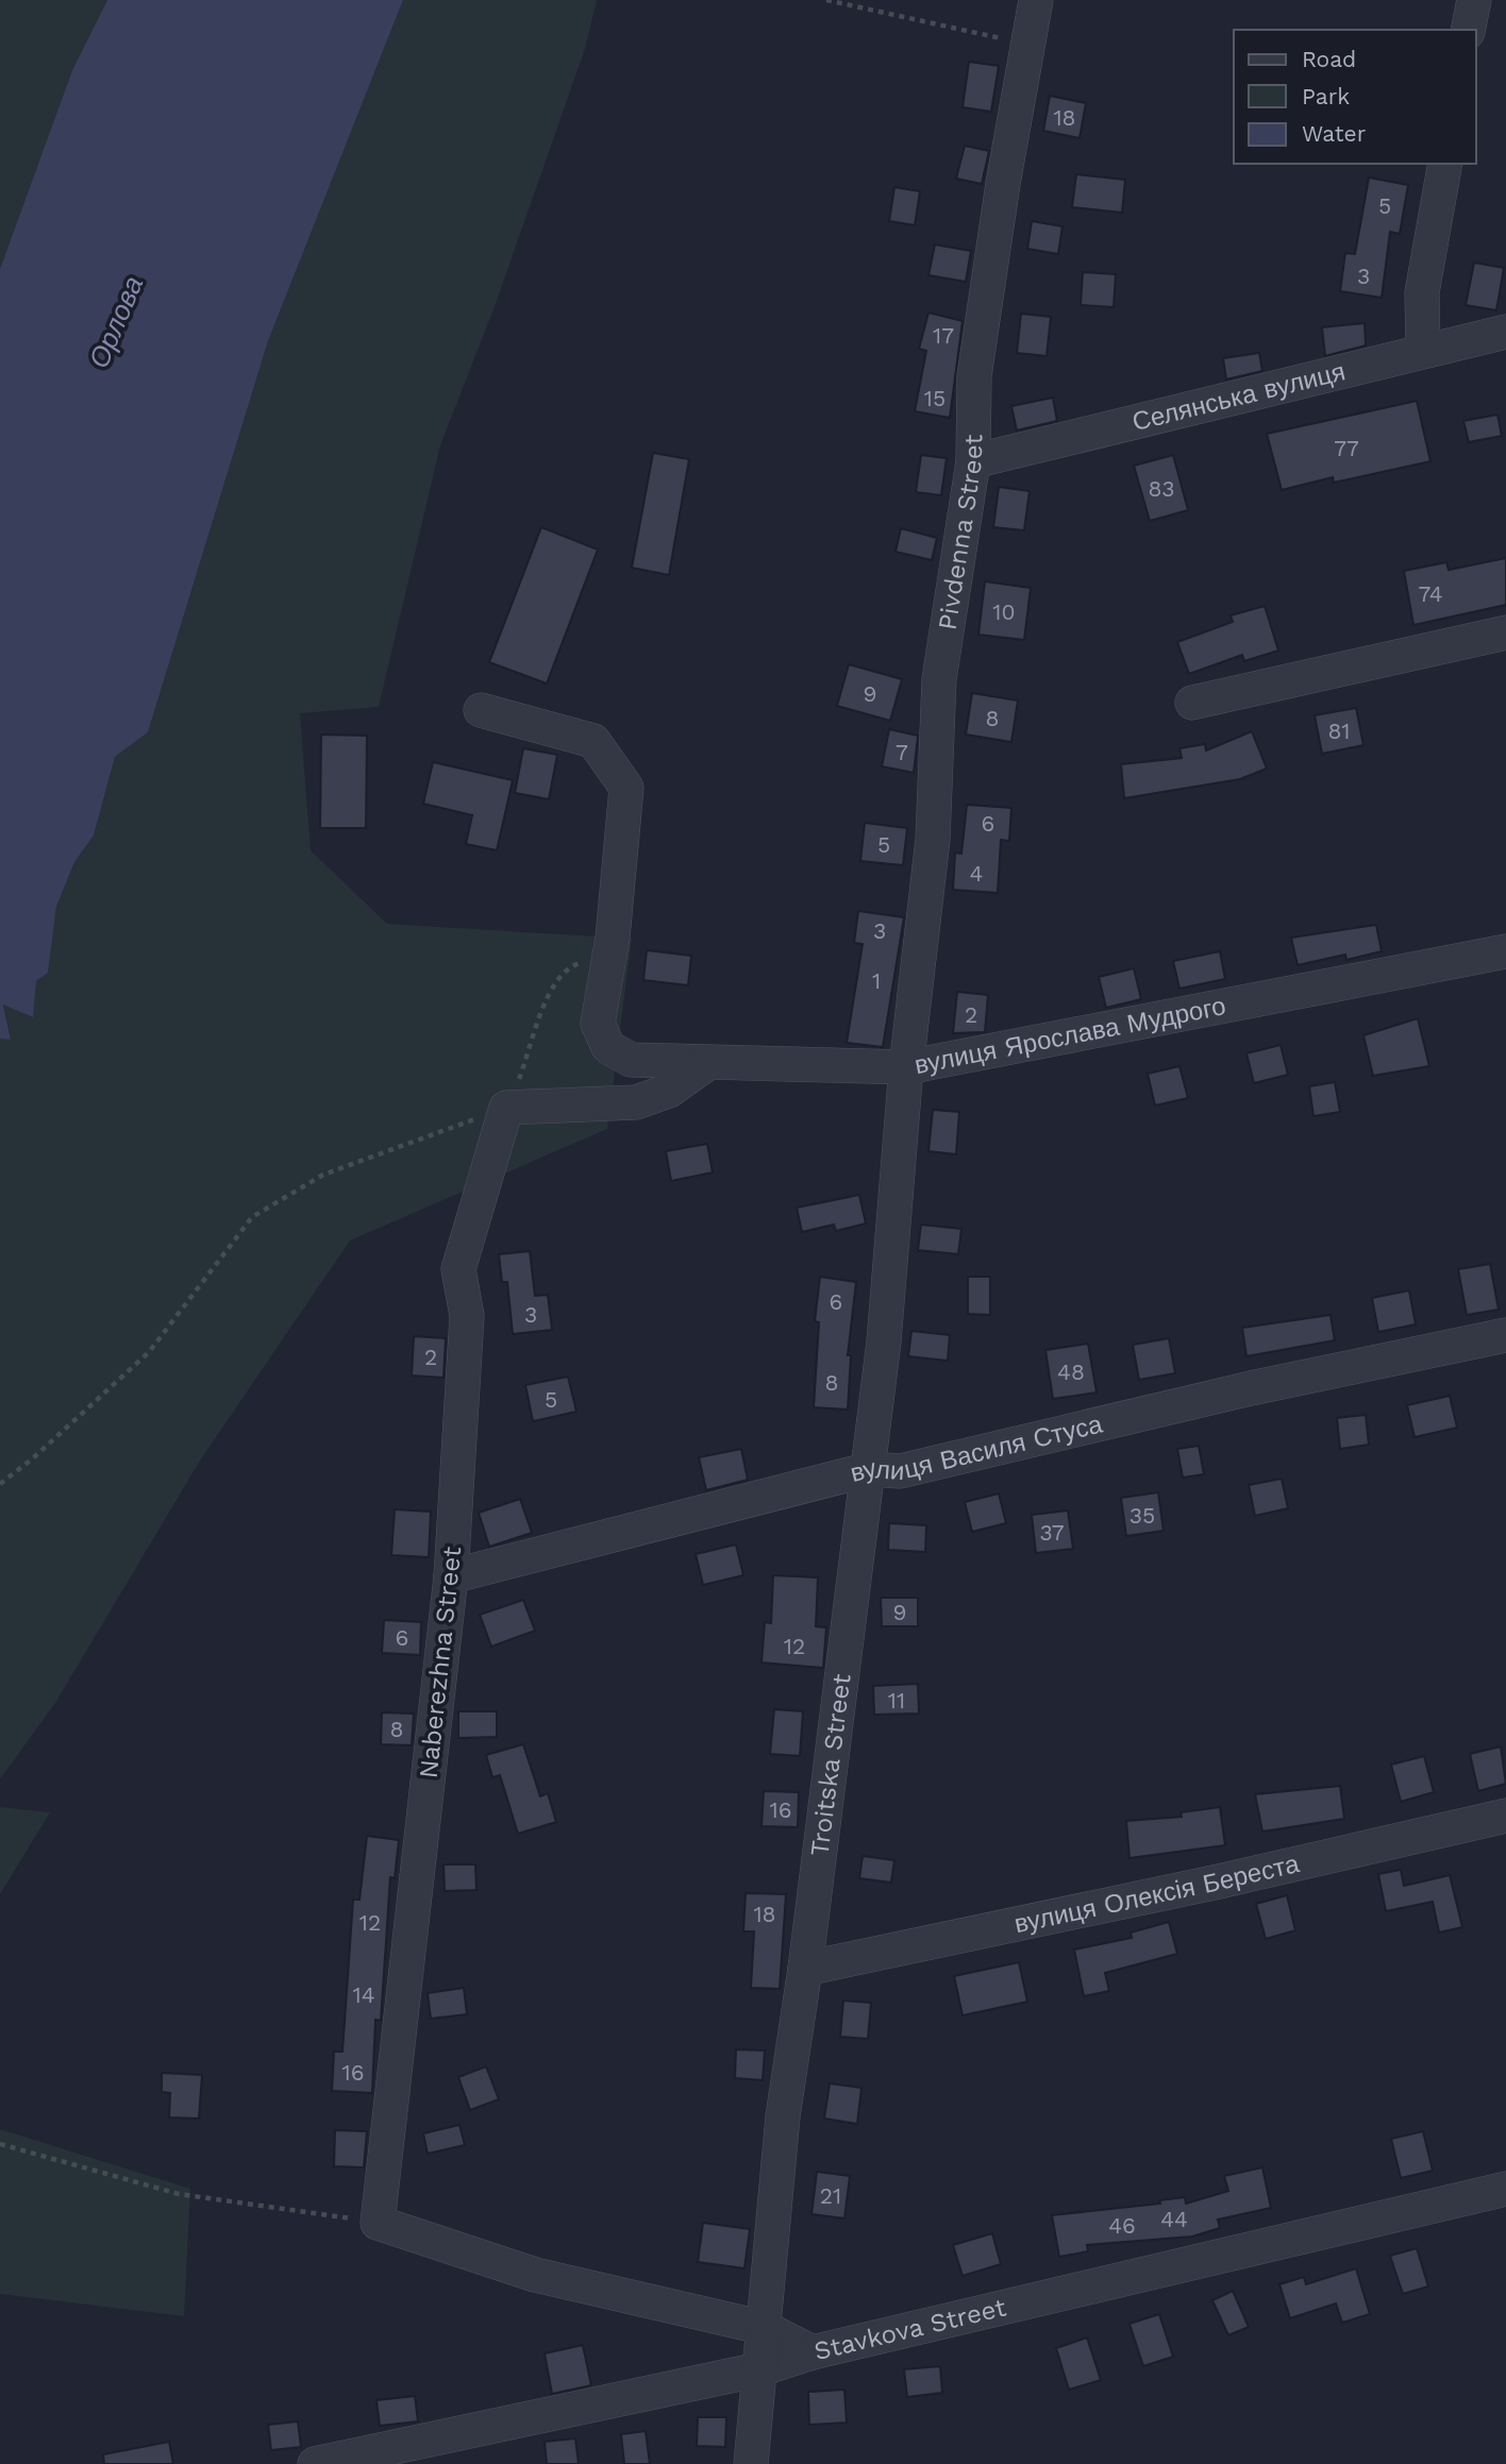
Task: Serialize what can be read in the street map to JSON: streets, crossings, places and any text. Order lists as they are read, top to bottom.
{
  "streets": {
    "street": [
      "Селянська вулиця",
      "Pivdenna Street",
      "вулиця Ярослава Мудрого",
      "вулиця Василя Стуса",
      "Naberezhna Street",
      "Troitska Street",
      "вулиця Олексія Береста",
      "Stavkova Street"
    ]
  },
  "crossings": [
    ["Селянська вулиця", "Pivdenna Street"],
    ["Pivdenna Street", "вулиця Ярослава Мудрого"],
    ["Pivdenna Street", "Troitska Street"],
    ["вулиця Ярослава Мудрого", "Troitska Street"],
    ["вулиця Василя Стуса", "Naberezhna Street"],
    ["вулиця Василя Стуса", "Troitska Street"],
    ["Troitska Street", "вулиця Олексія Береста"],
    ["Troitska Street", "Stavkova Street"]
  ],
  "water": ["Орлова"],
  "house_numbers": [
    "18",
    "5",
    "3",
    "17",
    "15",
    "77",
    "83",
    "74",
    "10",
    "9",
    "8",
    "81",
    "7",
    "6",
    "5",
    "4",
    "3",
    "1",
    "2",
    "6",
    "3",
    "2",
    "48",
    "8",
    "5",
    "35",
    "37",
    "9",
    "6",
    "12",
    "11",
    "8",
    "16",
    "18",
    "12",
    "14",
    "16",
    "21",
    "44",
    "46"
  ],
  "legend": ["Road", "Park", "Water"]
}
